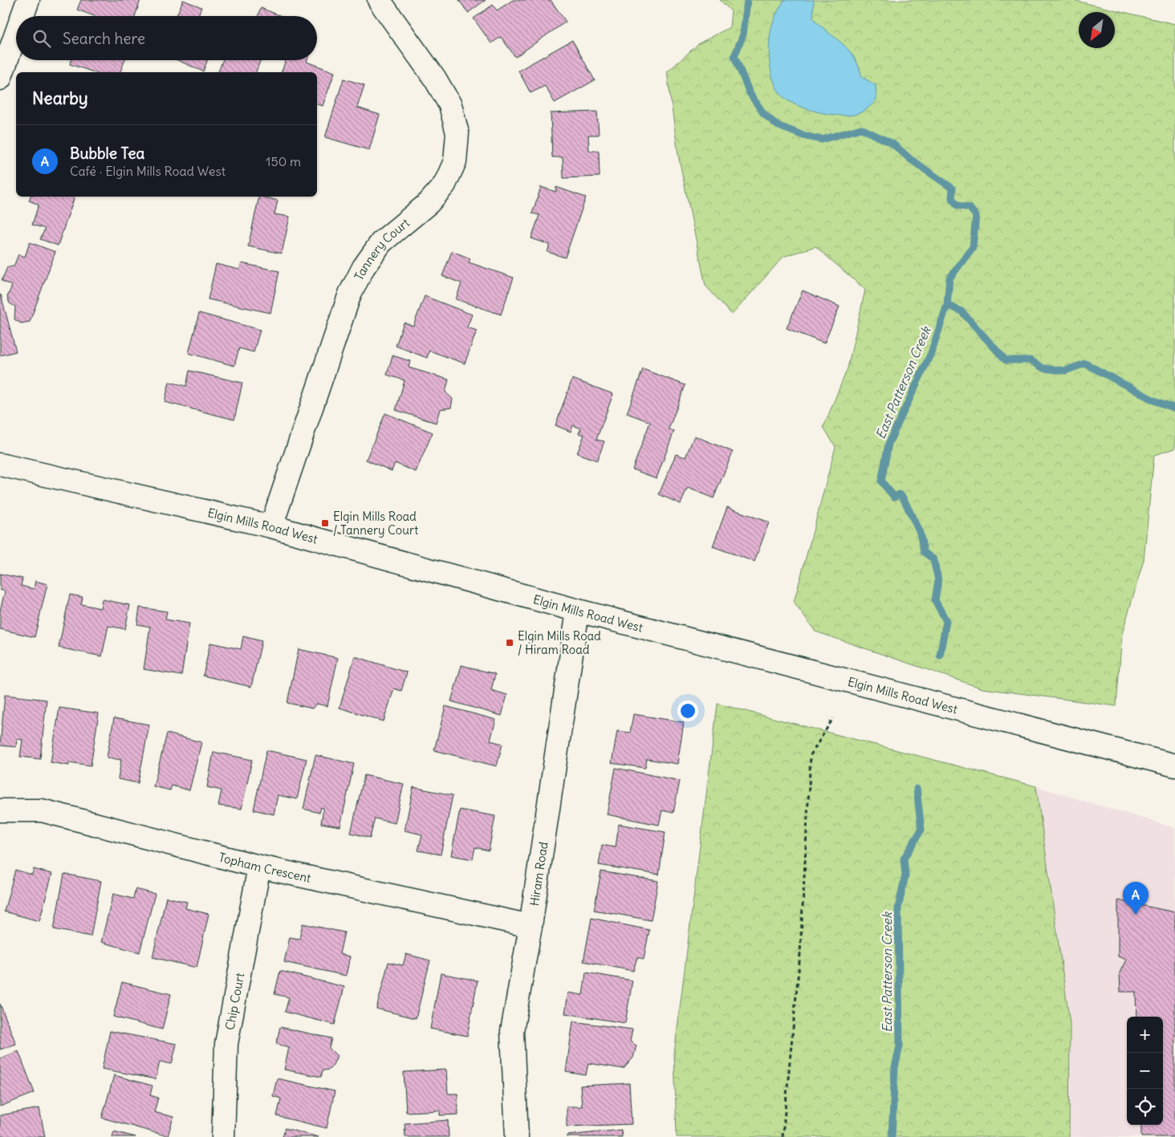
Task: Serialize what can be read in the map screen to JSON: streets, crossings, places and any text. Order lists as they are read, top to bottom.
{
  "streets": {
    "street": [
      "Tannery Court",
      "Elgin Mills Road West",
      "Topham Crescent",
      "Hiram Road",
      "Chip Court"
    ]
  },
  "crossings": [
    ["Tannery Court", "Elgin Mills Road West"],
    ["Elgin Mills Road West", "Hiram Road"],
    ["Topham Crescent", "Hiram Road"],
    ["Topham Crescent", "Chip Court"]
  ],
  "water": ["East Patterson Creek"],
  "places": {
    "transit": ["Elgin Mills Road / Tannery Court", "Elgin Mills Road / Hiram Road"]
  },
  "north": "bottom left",
  "page": {
    "search": "Search here",
    "heading": "Nearby",
    "list": [
      {
        "mark": "A",
        "name": "Bubble Tea",
        "note": "Café · Elgin Mills Road West",
        "value": "150 m"
      }
    ],
    "pins": "A",
    "map_buttons": ["+", "−"]
  }
}
